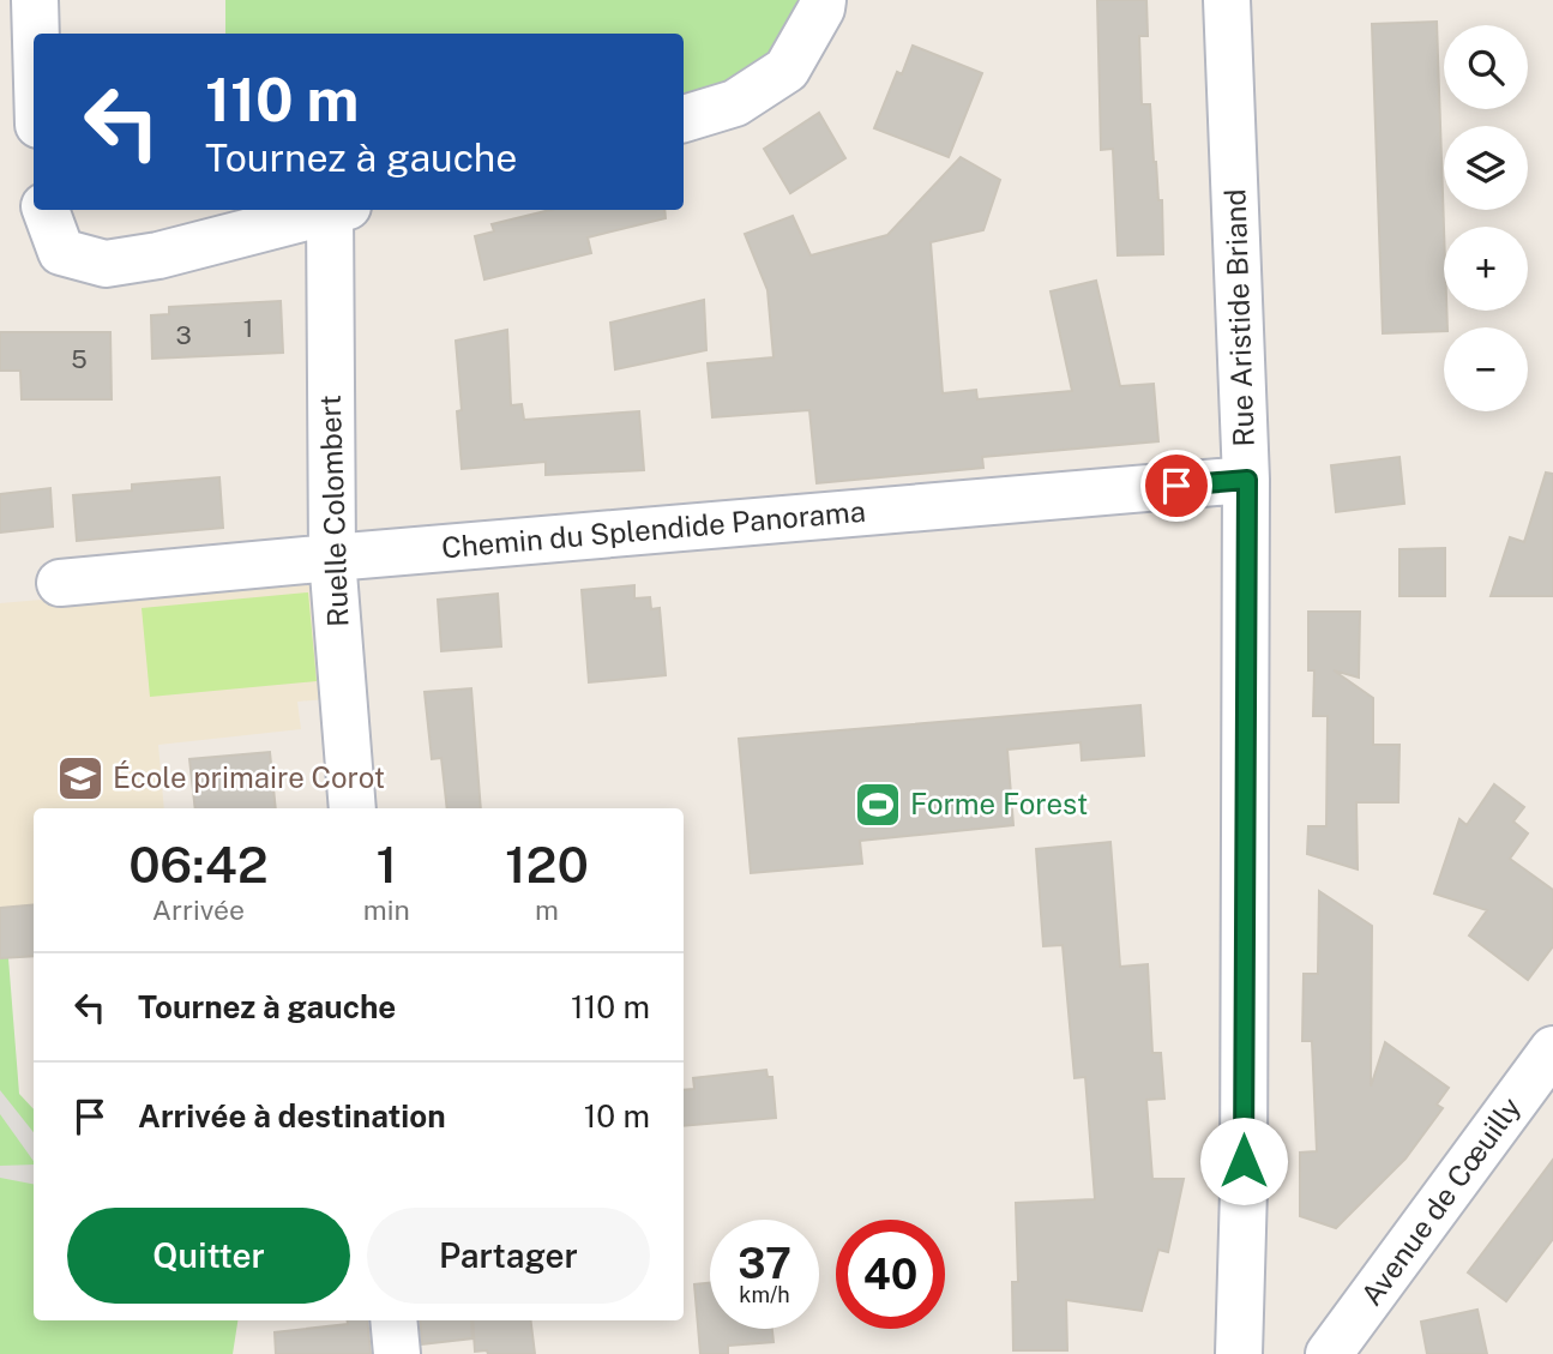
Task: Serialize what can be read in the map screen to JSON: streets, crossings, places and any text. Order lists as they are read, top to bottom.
{
  "streets": {
    "street": [
      "Rue Aristide Briand",
      "Ruelle Colombert",
      "Chemin du Splendide Panorama",
      "Avenue de Cœuilly"
    ]
  },
  "crossings": [
    ["Rue Aristide Briand", "Chemin du Splendide Panorama"],
    ["Ruelle Colombert", "Chemin du Splendide Panorama"]
  ],
  "places": {
    "school or university": ["École primaire Corot"],
    "sports": ["Forme Forest"]
  },
  "house_numbers": ["1", "3", "5"],
  "page": {
    "map_buttons": ["+", "−"],
    "turn": ["110 m", "Tournez à gauche"],
    "eta": [
      "06:42",
      "Arrivée",
      "1",
      "min",
      "120",
      "m"
    ],
    "list": [
      {
        "name": "Tournez à gauche",
        "value": "110 m"
      },
      {
        "name": "Arrivée à destination",
        "value": "10 m"
      }
    ],
    "buttons": ["Quitter", "Partager"],
    "speed": "37 km/h",
    "limit": "40"
  }
}
